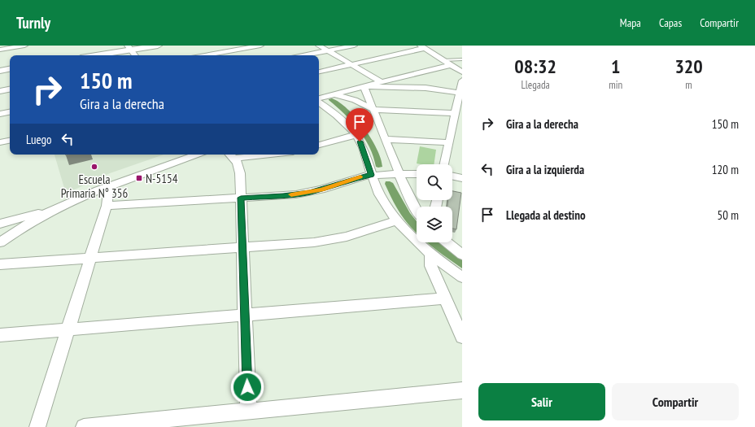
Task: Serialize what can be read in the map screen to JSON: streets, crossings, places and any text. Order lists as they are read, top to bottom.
{
  "places": {
    "other": ["Escuela Primaria N° 356"],
    "transit": ["N-5154"]
  },
  "page": {
    "header": "Turnly",
    "nav": ["Mapa", "Capas", "Compartir"],
    "eta": [
      "08:32",
      "Llegada",
      "1",
      "min",
      "320",
      "m"
    ],
    "turn": ["150 m", "Gira a la derecha"],
    "list": [
      {
        "name": "Gira a la derecha",
        "value": "150 m"
      },
      {
        "name": "Gira a la izquierda",
        "value": "120 m"
      },
      {
        "name": "Llegada al destino",
        "value": "50 m"
      }
    ],
    "then": "Luego",
    "buttons": ["Salir", "Compartir"]
  }
}
